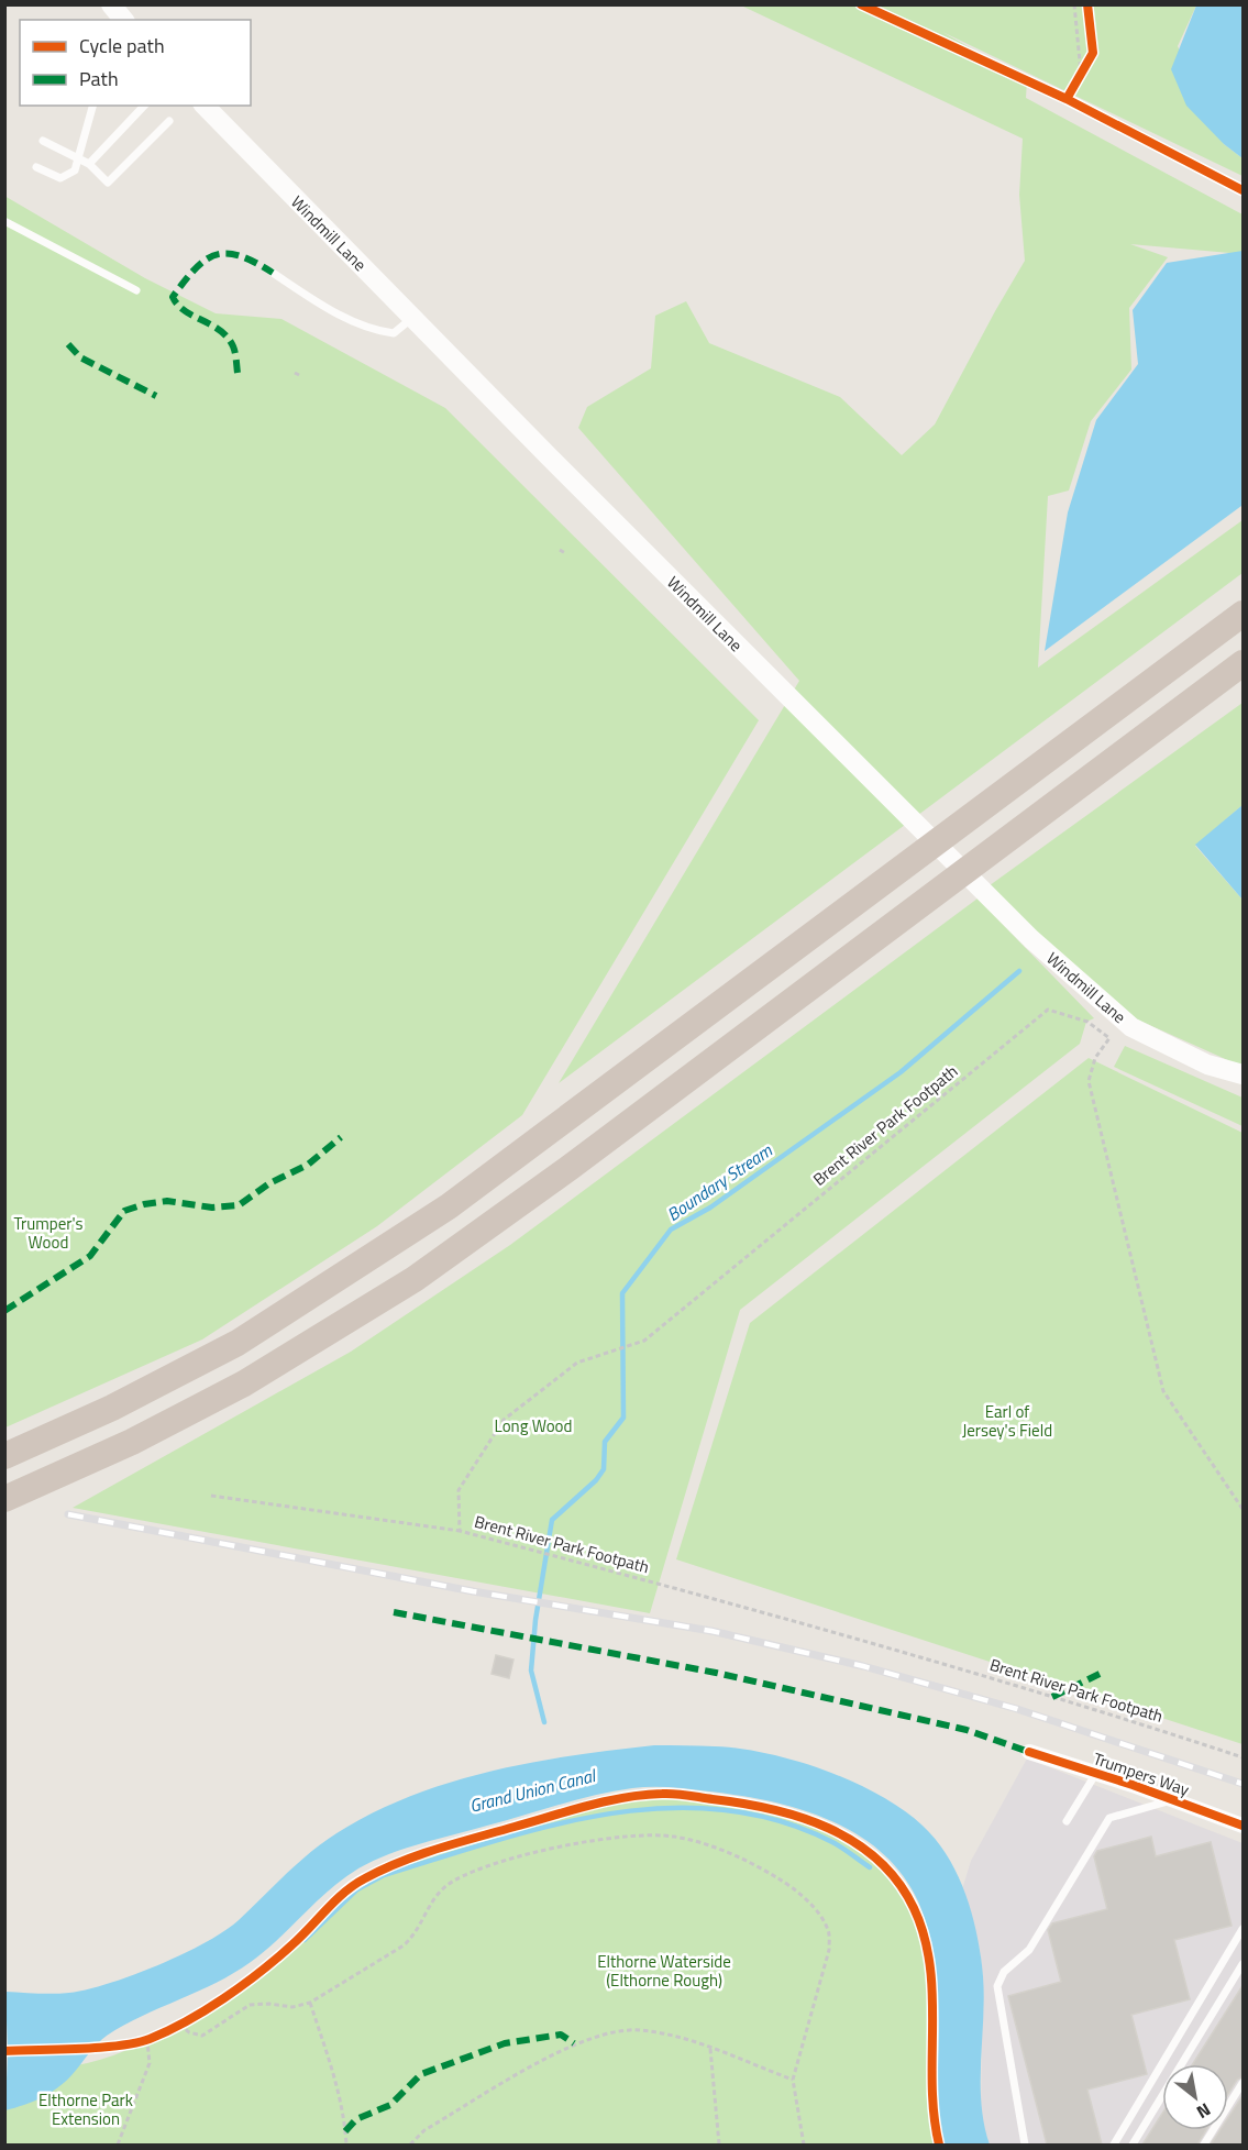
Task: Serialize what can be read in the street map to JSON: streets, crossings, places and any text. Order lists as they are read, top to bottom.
{
  "streets": {
    "main road": ["Windmill Lane"],
    "street": ["Trumpers Way"],
    "path": ["Brent River Park Footpath"]
  },
  "water": ["Boundary Stream", "Grand Union Canal"],
  "parks": [
    "Trumper's Wood",
    "Earl of Jersey's Field",
    "Long Wood",
    "Elthorne Waterside (Elthorne Rough)",
    "Elthorne Park Extension"
  ],
  "legend": ["Cycle path", "Path"],
  "north": "bottom right"
}
